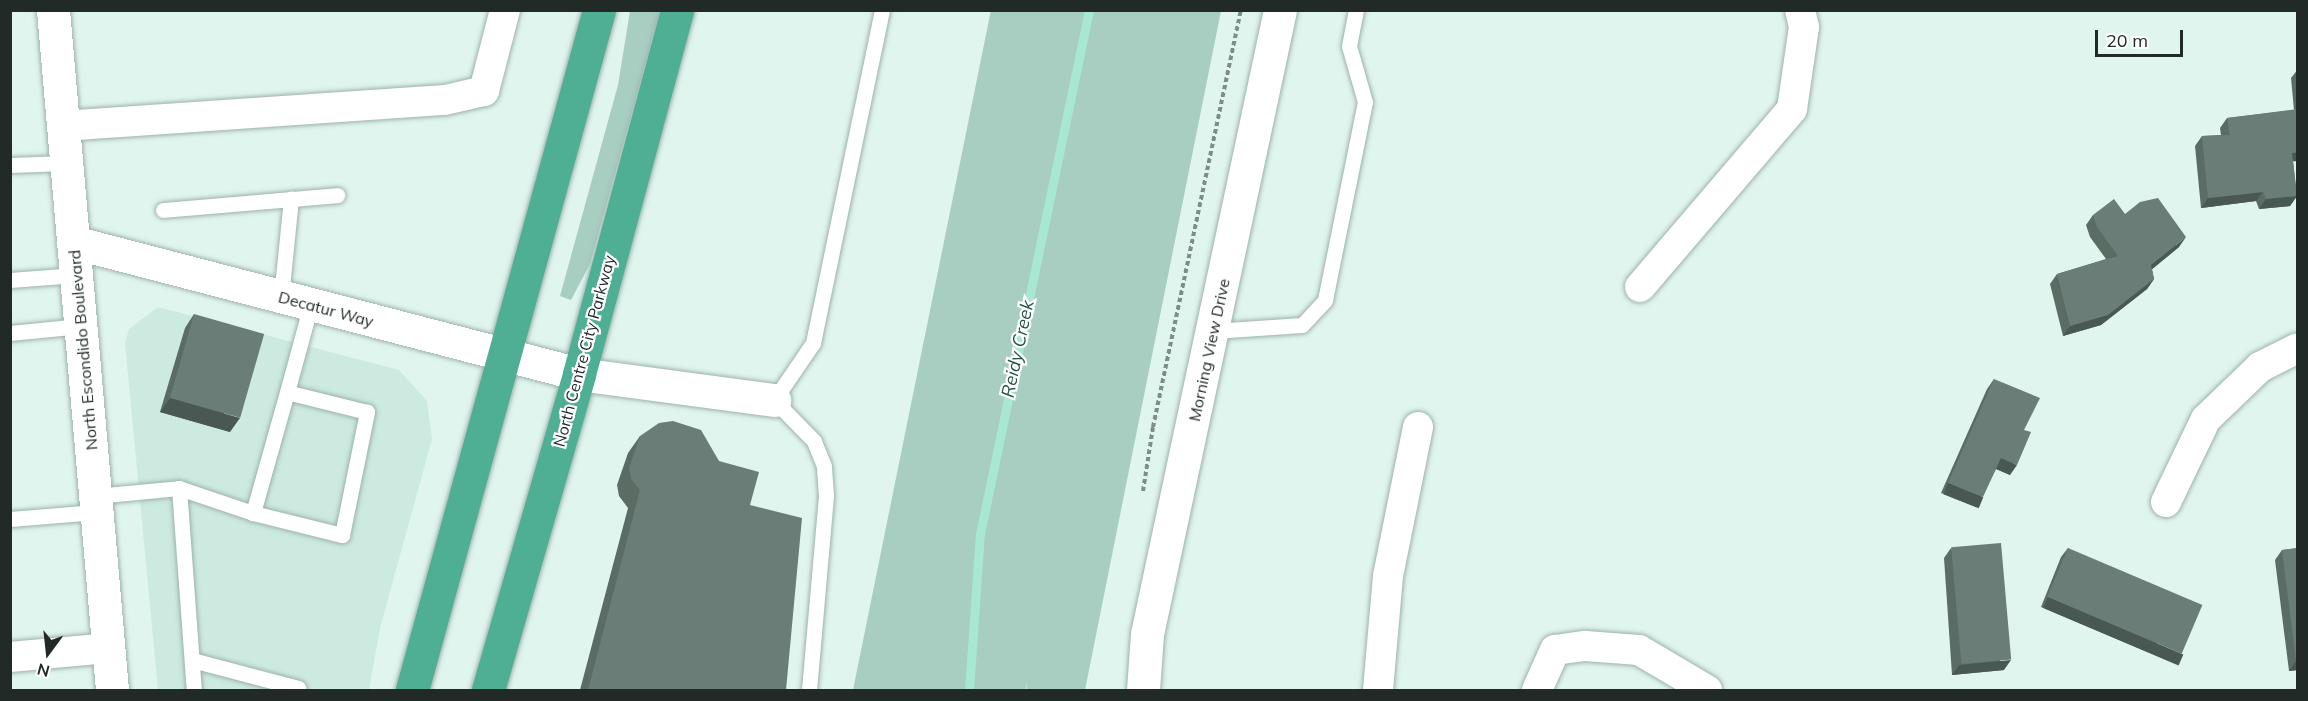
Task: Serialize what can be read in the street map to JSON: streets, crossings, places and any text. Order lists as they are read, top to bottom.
{
  "streets": {
    "highway": ["North Centre City Parkway"],
    "street": ["Decatur Way", "North Escondido Boulevard", "Morning View Drive"]
  },
  "crossings": [
    ["Decatur Way", "North Escondido Boulevard"],
    ["Decatur Way", "North Centre City Parkway"]
  ],
  "water": ["Reidy Creek"],
  "scale_bar": "20 m",
  "north": "bottom"
}
